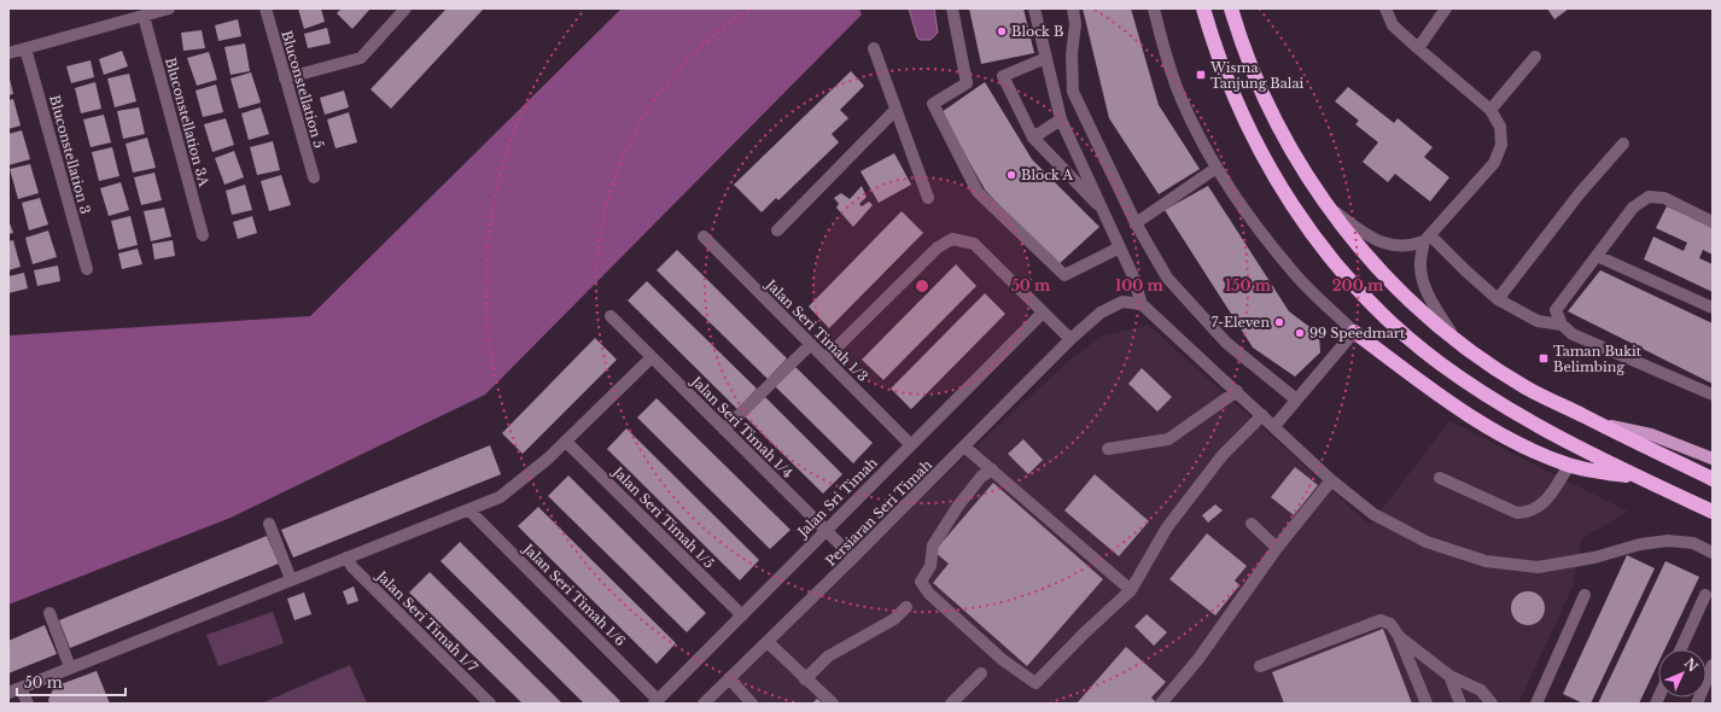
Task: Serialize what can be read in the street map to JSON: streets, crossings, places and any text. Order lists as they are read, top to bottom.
{
  "streets": {
    "street": [
      "Bluconstellation 5",
      "Bluconstellation 3A",
      "Bluconstellation 3",
      "Jalan Seri Timah 1/3",
      "Jalan Seri Timah 1/4",
      "Jalan Sri Timah",
      "Persiaran Seri Timah",
      "Jalan Seri Timah 1/5",
      "Jalan Seri Timah 1/6",
      "Jalan Seri Timah 1/7"
    ]
  },
  "crossings": [
    ["Jalan Seri Timah 1/3", "Jalan Sri Timah"],
    ["Jalan Seri Timah 1/4", "Jalan Sri Timah"],
    ["Jalan Seri Timah 1/4", "Persiaran Seri Timah"],
    ["Jalan Sri Timah", "Jalan Seri Timah 1/5"],
    ["Jalan Sri Timah", "Jalan Seri Timah 1/6"]
  ],
  "places": {
    "other": [
      "Block B",
      "Block A",
      "7-Eleven",
      "99 Speedmart"
    ],
    "transit": ["Wisma Tanjung Balai", "Taman Bukit Belimbing"]
  },
  "scale_bar": "50 m",
  "north": "top right",
  "rings": [
    "50 m",
    "100 m",
    "150 m",
    "200 m"
  ]
}
